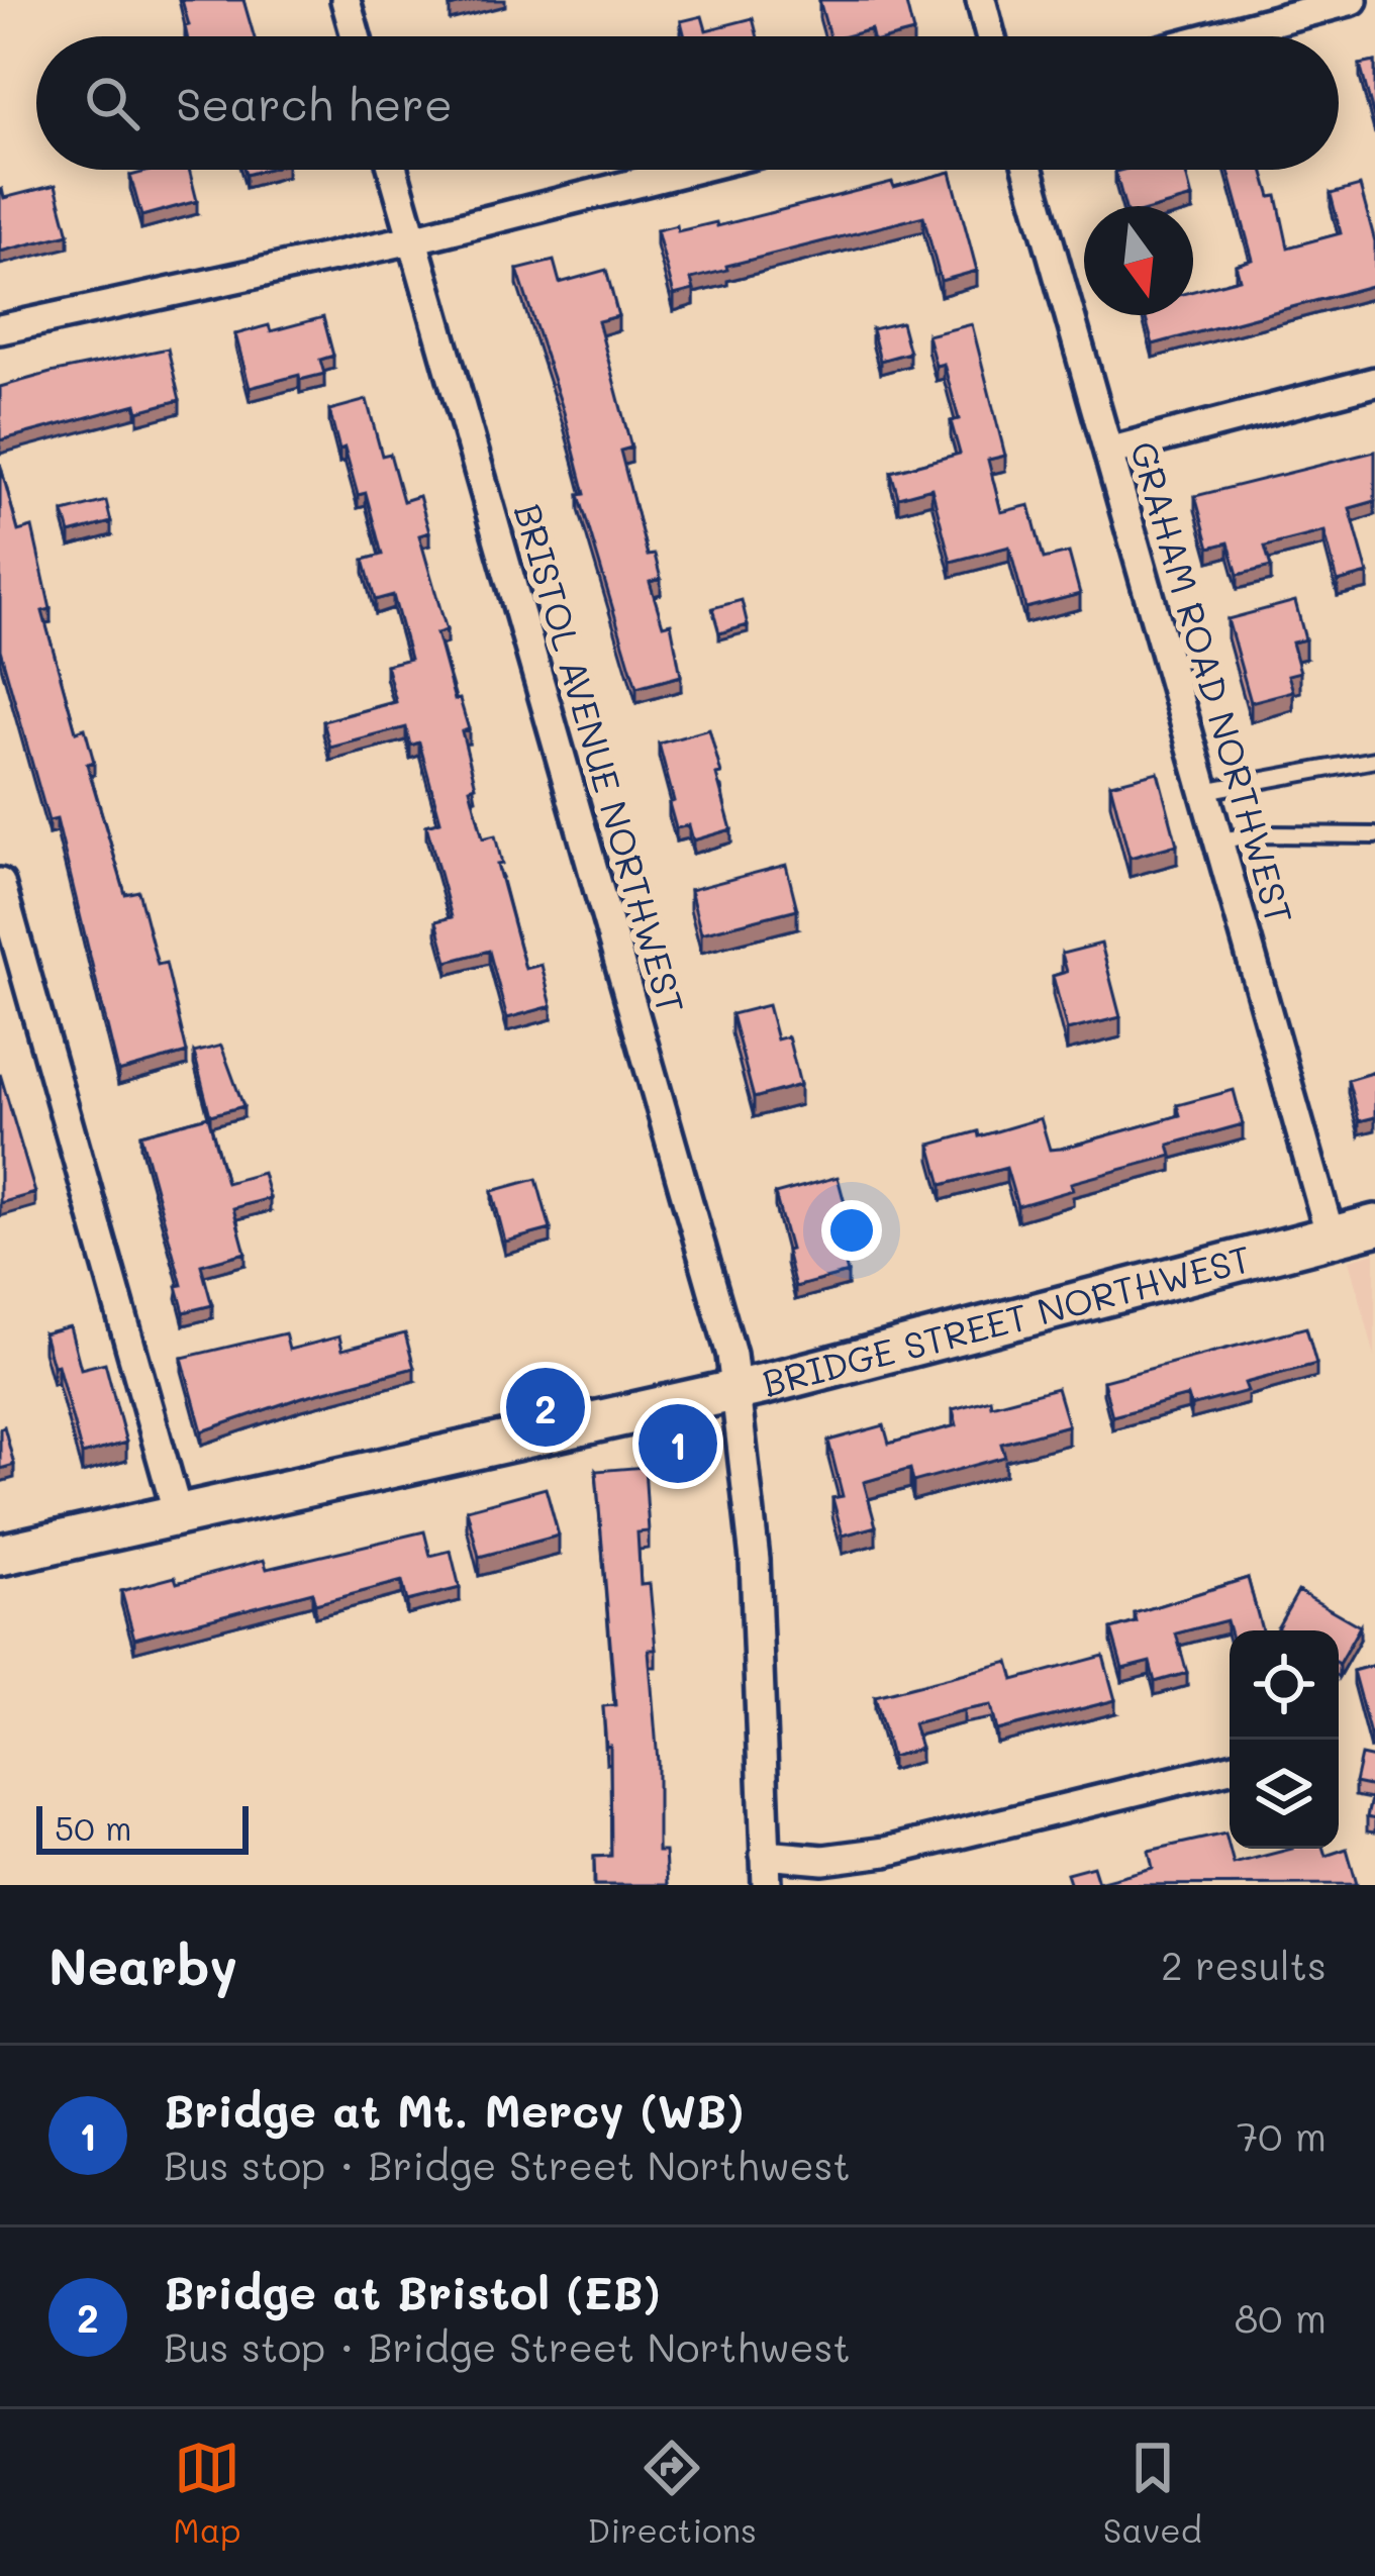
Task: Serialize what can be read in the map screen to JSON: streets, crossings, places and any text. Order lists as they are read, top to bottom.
{
  "streets": {
    "main road": ["BRIDGE STREET NORTHWEST"],
    "street": ["GRAHAM ROAD NORTHWEST", "BRISTOL AVENUE NORTHWEST"]
  },
  "crossings": [
    ["GRAHAM ROAD NORTHWEST", "BRIDGE STREET NORTHWEST"],
    ["BRISTOL AVENUE NORTHWEST", "BRIDGE STREET NORTHWEST"]
  ],
  "scale_bar": "50 m",
  "north": "bottom",
  "page": {
    "search": "Search here",
    "pins": ["2", "1"],
    "scale": "50 m",
    "heading": ["Nearby", "2 results"],
    "list": [
      {
        "mark": "1",
        "name": "Bridge at Mt. Mercy (WB)",
        "note": "Bus stop · Bridge Street Northwest",
        "value": "70 m"
      },
      {
        "mark": "2",
        "name": "Bridge at Bristol (EB)",
        "note": "Bus stop · Bridge Street Northwest",
        "value": "80 m"
      }
    ],
    "nav": ["Map", "Directions", "Saved"]
  }
}
